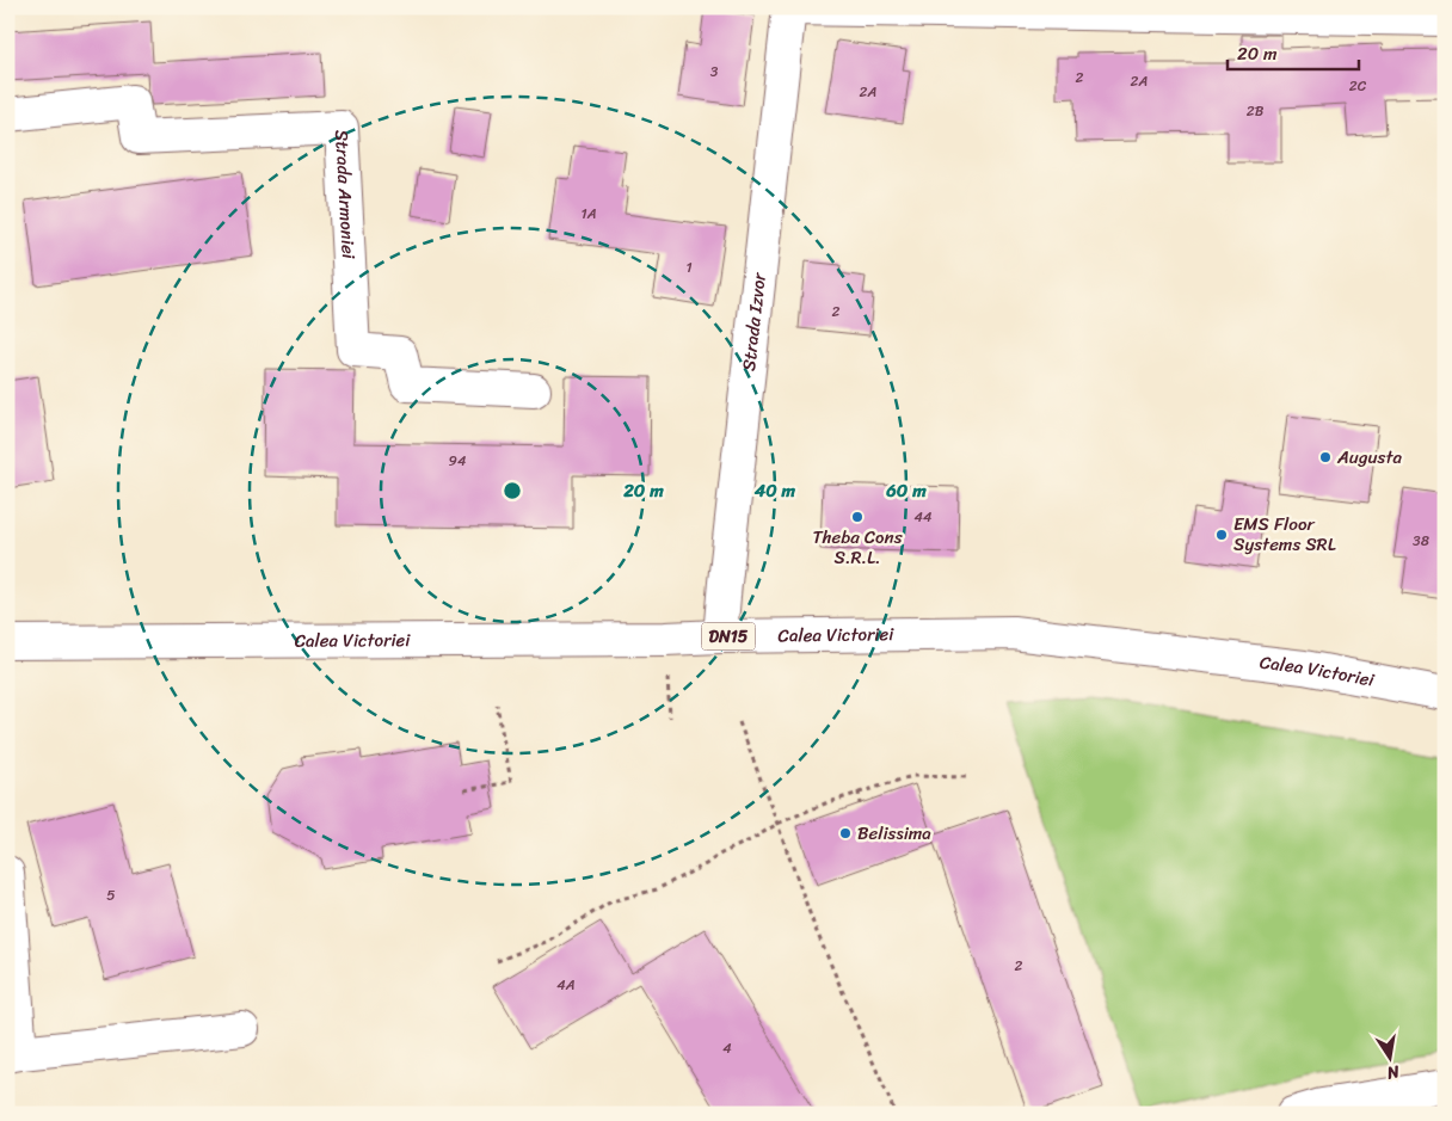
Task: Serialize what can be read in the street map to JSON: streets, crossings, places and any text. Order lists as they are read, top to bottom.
{
  "streets": {
    "street": [
      "Strada Armoniei",
      "Strada Izvor",
      "Calea Victoriei",
      "DN15"
    ]
  },
  "crossings": [
    ["Strada Izvor", "Calea Victoriei"]
  ],
  "places": [
    "Augusta",
    "Theba Cons S.R.L.",
    "EMS Floor Systems SRL",
    "Belissima"
  ],
  "house_numbers": [
    "3",
    "2",
    "2A",
    "2C",
    "2A",
    "2B",
    "1A",
    "1",
    "2",
    "94",
    "44",
    "38",
    "5",
    "2",
    "4A",
    "4"
  ],
  "scale_bar": "20 m",
  "north": "bottom",
  "rings": ["20 m", "40 m", "60 m"]
}
